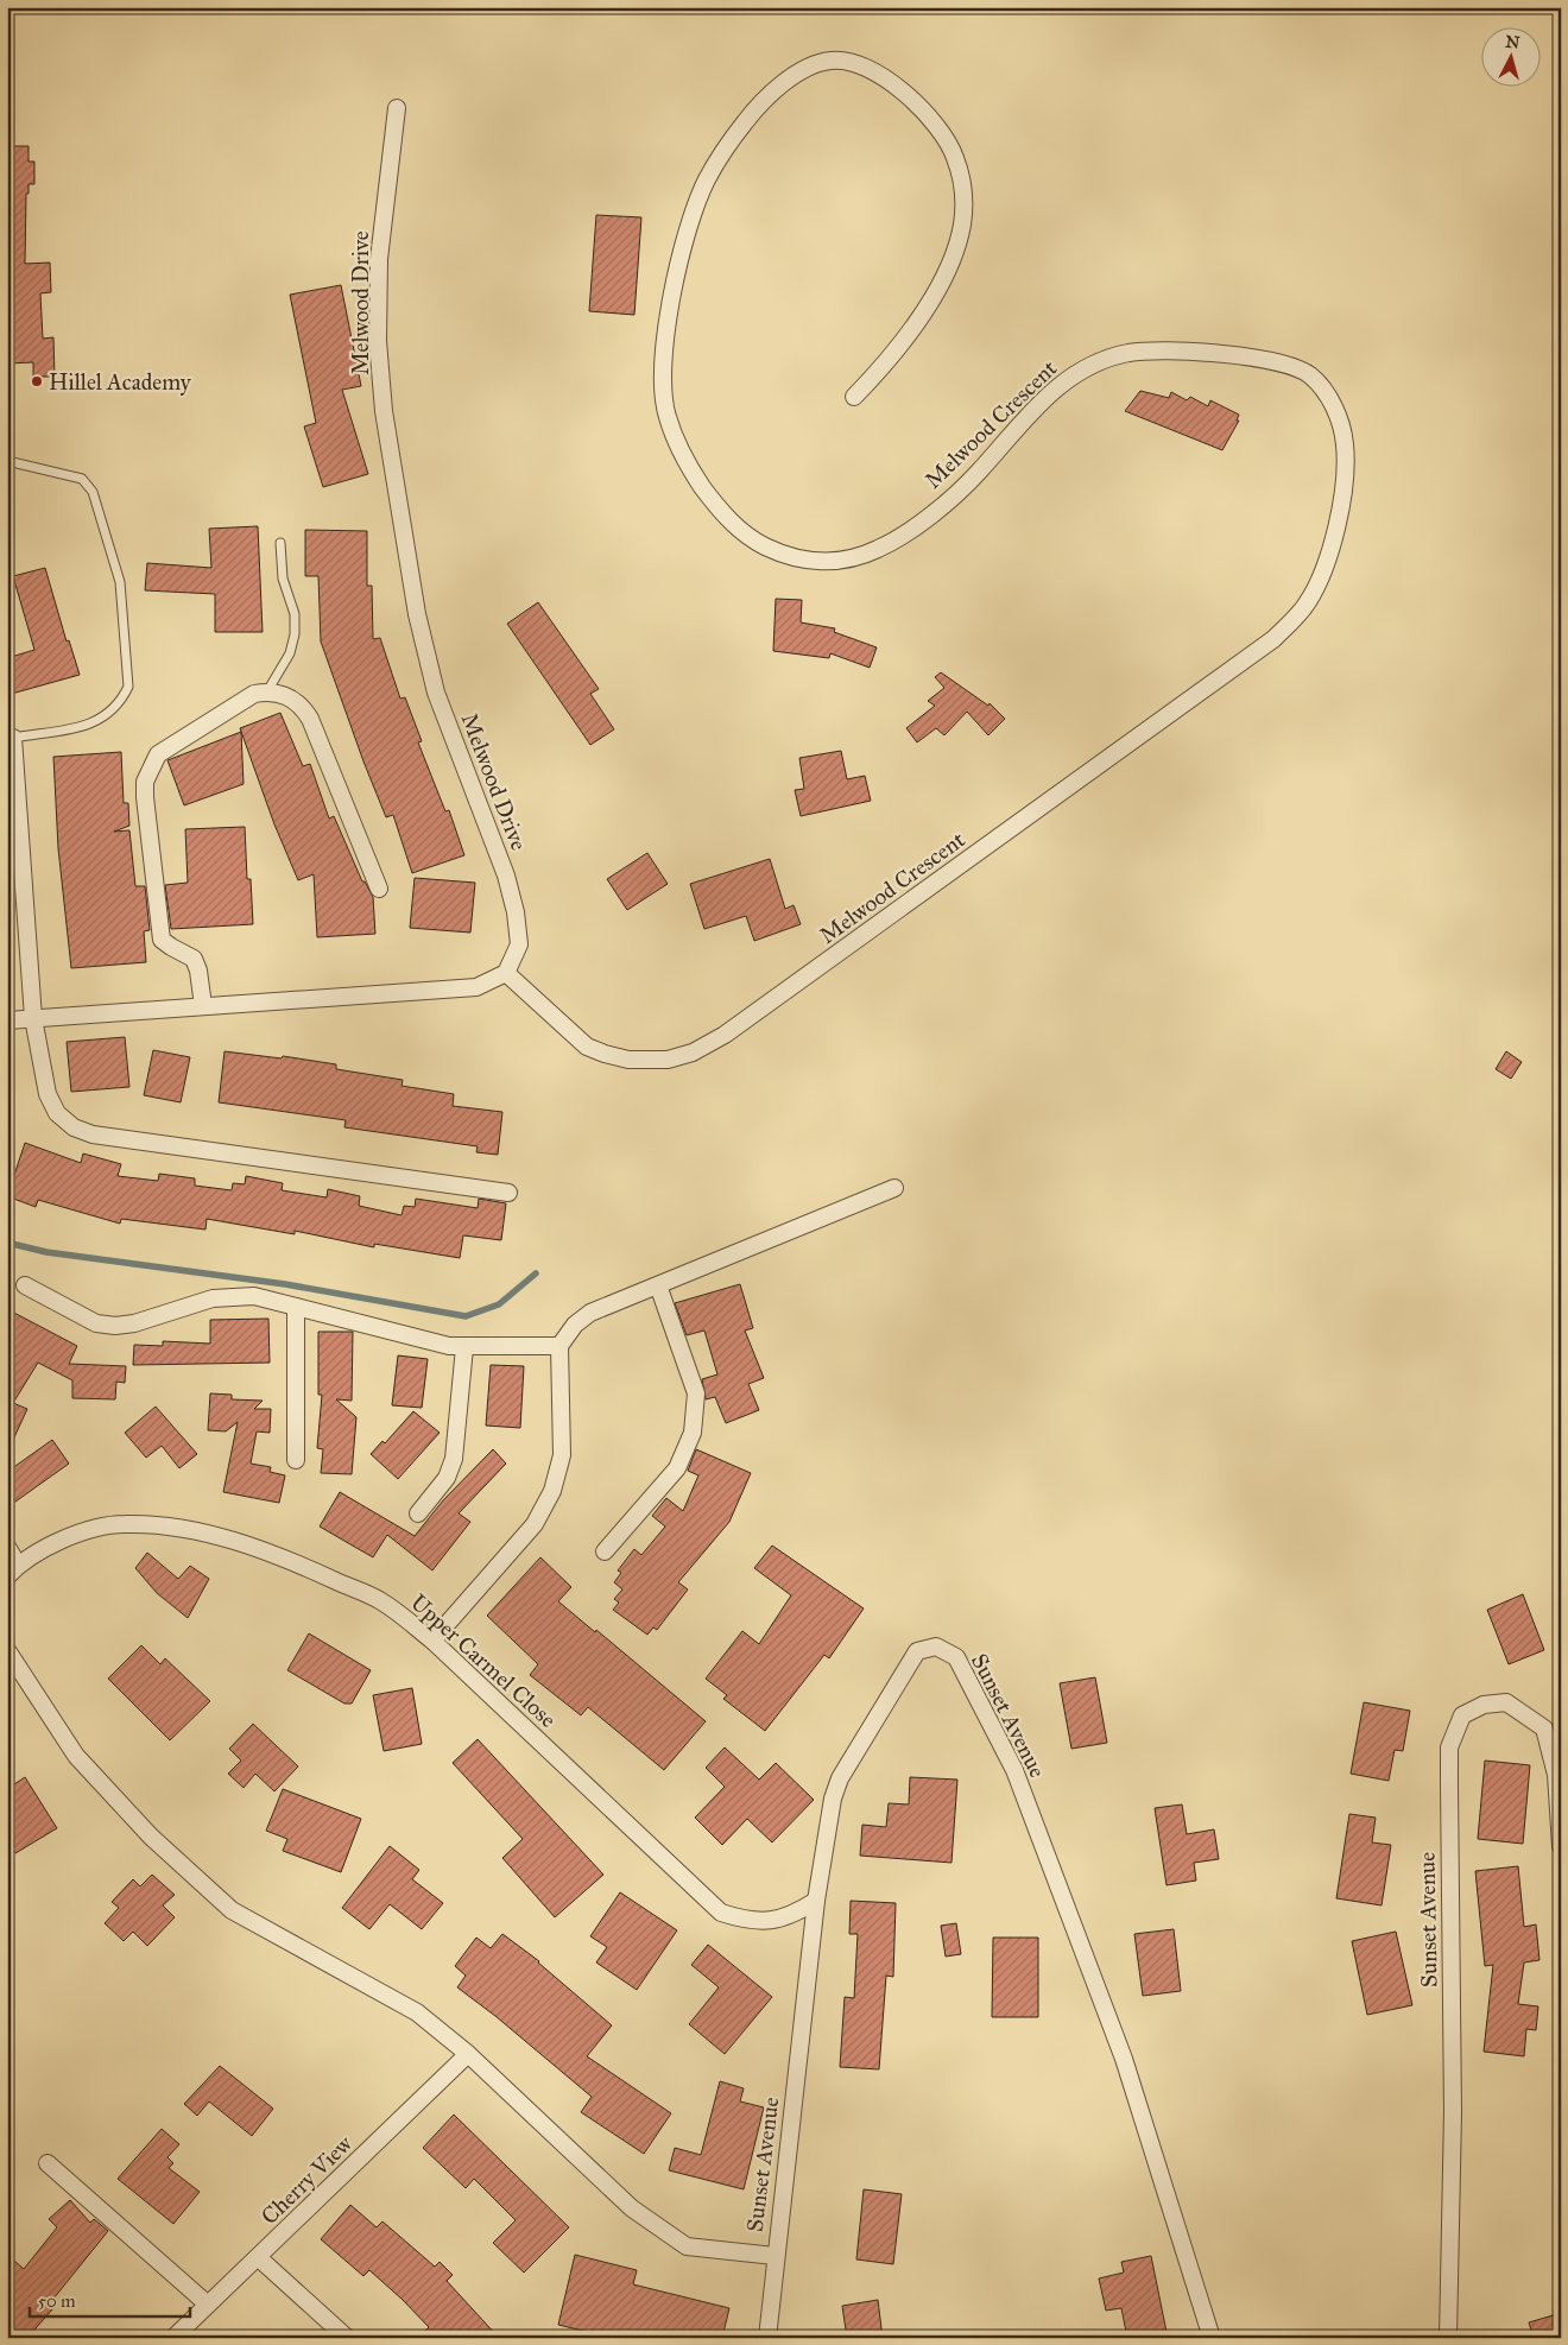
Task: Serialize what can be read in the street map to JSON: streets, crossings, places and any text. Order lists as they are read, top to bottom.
{
  "streets": {
    "street": [
      "Melwood Drive",
      "Melwood Crescent",
      "Upper Carmel Close",
      "Sunset Avenue",
      "Cherry View"
    ]
  },
  "crossings": [
    ["Melwood Drive", "Melwood Crescent"],
    ["Upper Carmel Close", "Sunset Avenue"]
  ],
  "places": ["Hillel Academy"],
  "scale_bar": "50 m",
  "north": "top"
}
